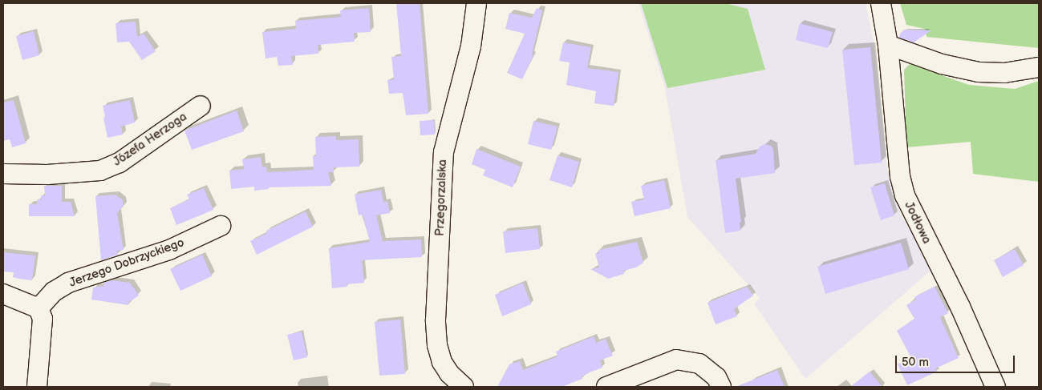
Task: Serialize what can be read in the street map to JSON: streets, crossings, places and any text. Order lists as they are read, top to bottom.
{
  "streets": {
    "street": [
      "Józefa Herzoga",
      "Przegorzalska",
      "Jodłowa",
      "Jerzego Dobrzyckiego"
    ]
  },
  "scale_bar": "50 m"
}
